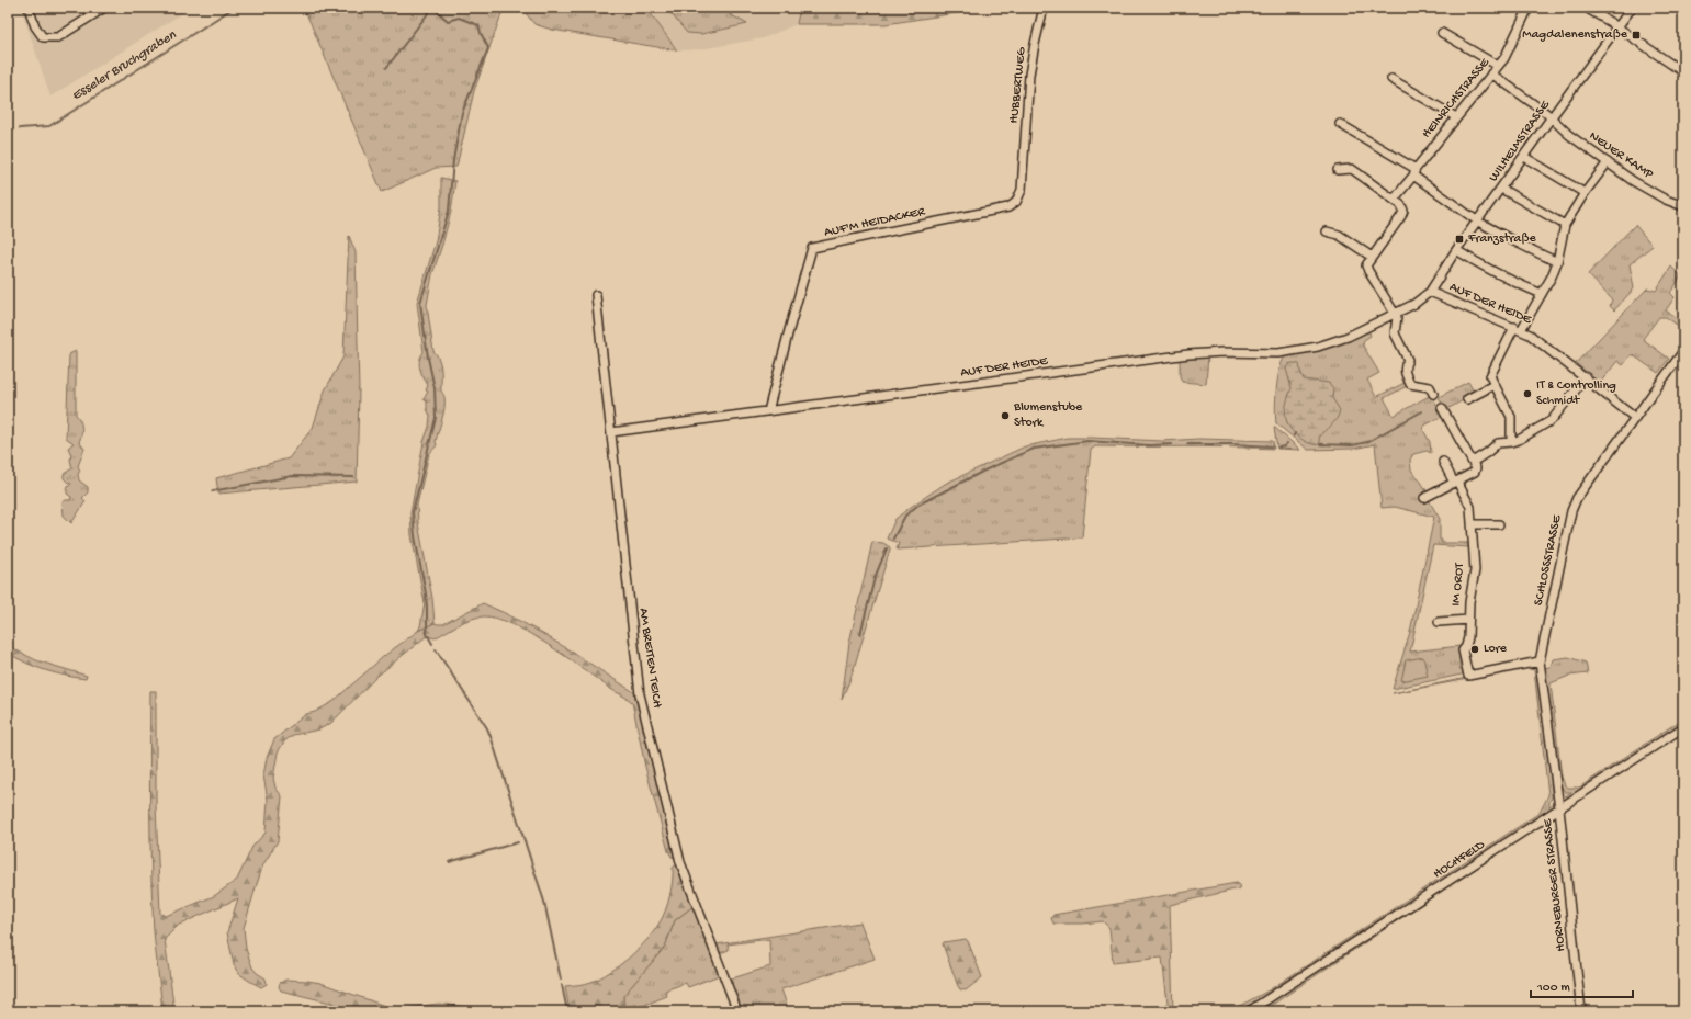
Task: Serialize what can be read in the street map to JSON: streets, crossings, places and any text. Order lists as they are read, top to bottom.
{
  "streets": {
    "street": [
      "HUBBERTWEG",
      "HEINRICHSTRASSE",
      "WILHELMSTRASSE",
      "NEUER KAMP",
      "AUF'M HEIDACKER",
      "AUF DER HEIDE",
      "SCHLOSSSTRASSE",
      "IM OROT",
      "AM BREITEN TEICH",
      "HOCHFELD",
      "HORNEBURGER STRASSE"
    ]
  },
  "crossings": [
    ["HUBBERTWEG", "AUF'M HEIDACKER"],
    ["HEINRICHSTRASSE", "NEUER KAMP"],
    ["WILHELMSTRASSE", "NEUER KAMP"],
    ["WILHELMSTRASSE", "AUF DER HEIDE"],
    ["AUF'M HEIDACKER", "AUF DER HEIDE"],
    ["AUF DER HEIDE", "SCHLOSSSTRASSE"],
    ["AUF DER HEIDE", "AM BREITEN TEICH"],
    ["SCHLOSSSTRASSE", "IM OROT"],
    ["SCHLOSSSTRASSE", "HOCHFELD"],
    ["SCHLOSSSTRASSE", "HORNEBURGER STRASSE"],
    ["HOCHFELD", "HORNEBURGER STRASSE"]
  ],
  "water": ["Esseler Bruchgraben"],
  "places": {
    "transit": ["Magdalenenstraße", "Franzstraße"],
    "other": ["IT & Controlling Schmidt", "Blumenstube Stork", "Lore"]
  },
  "scale_bar": "100 m"
}
